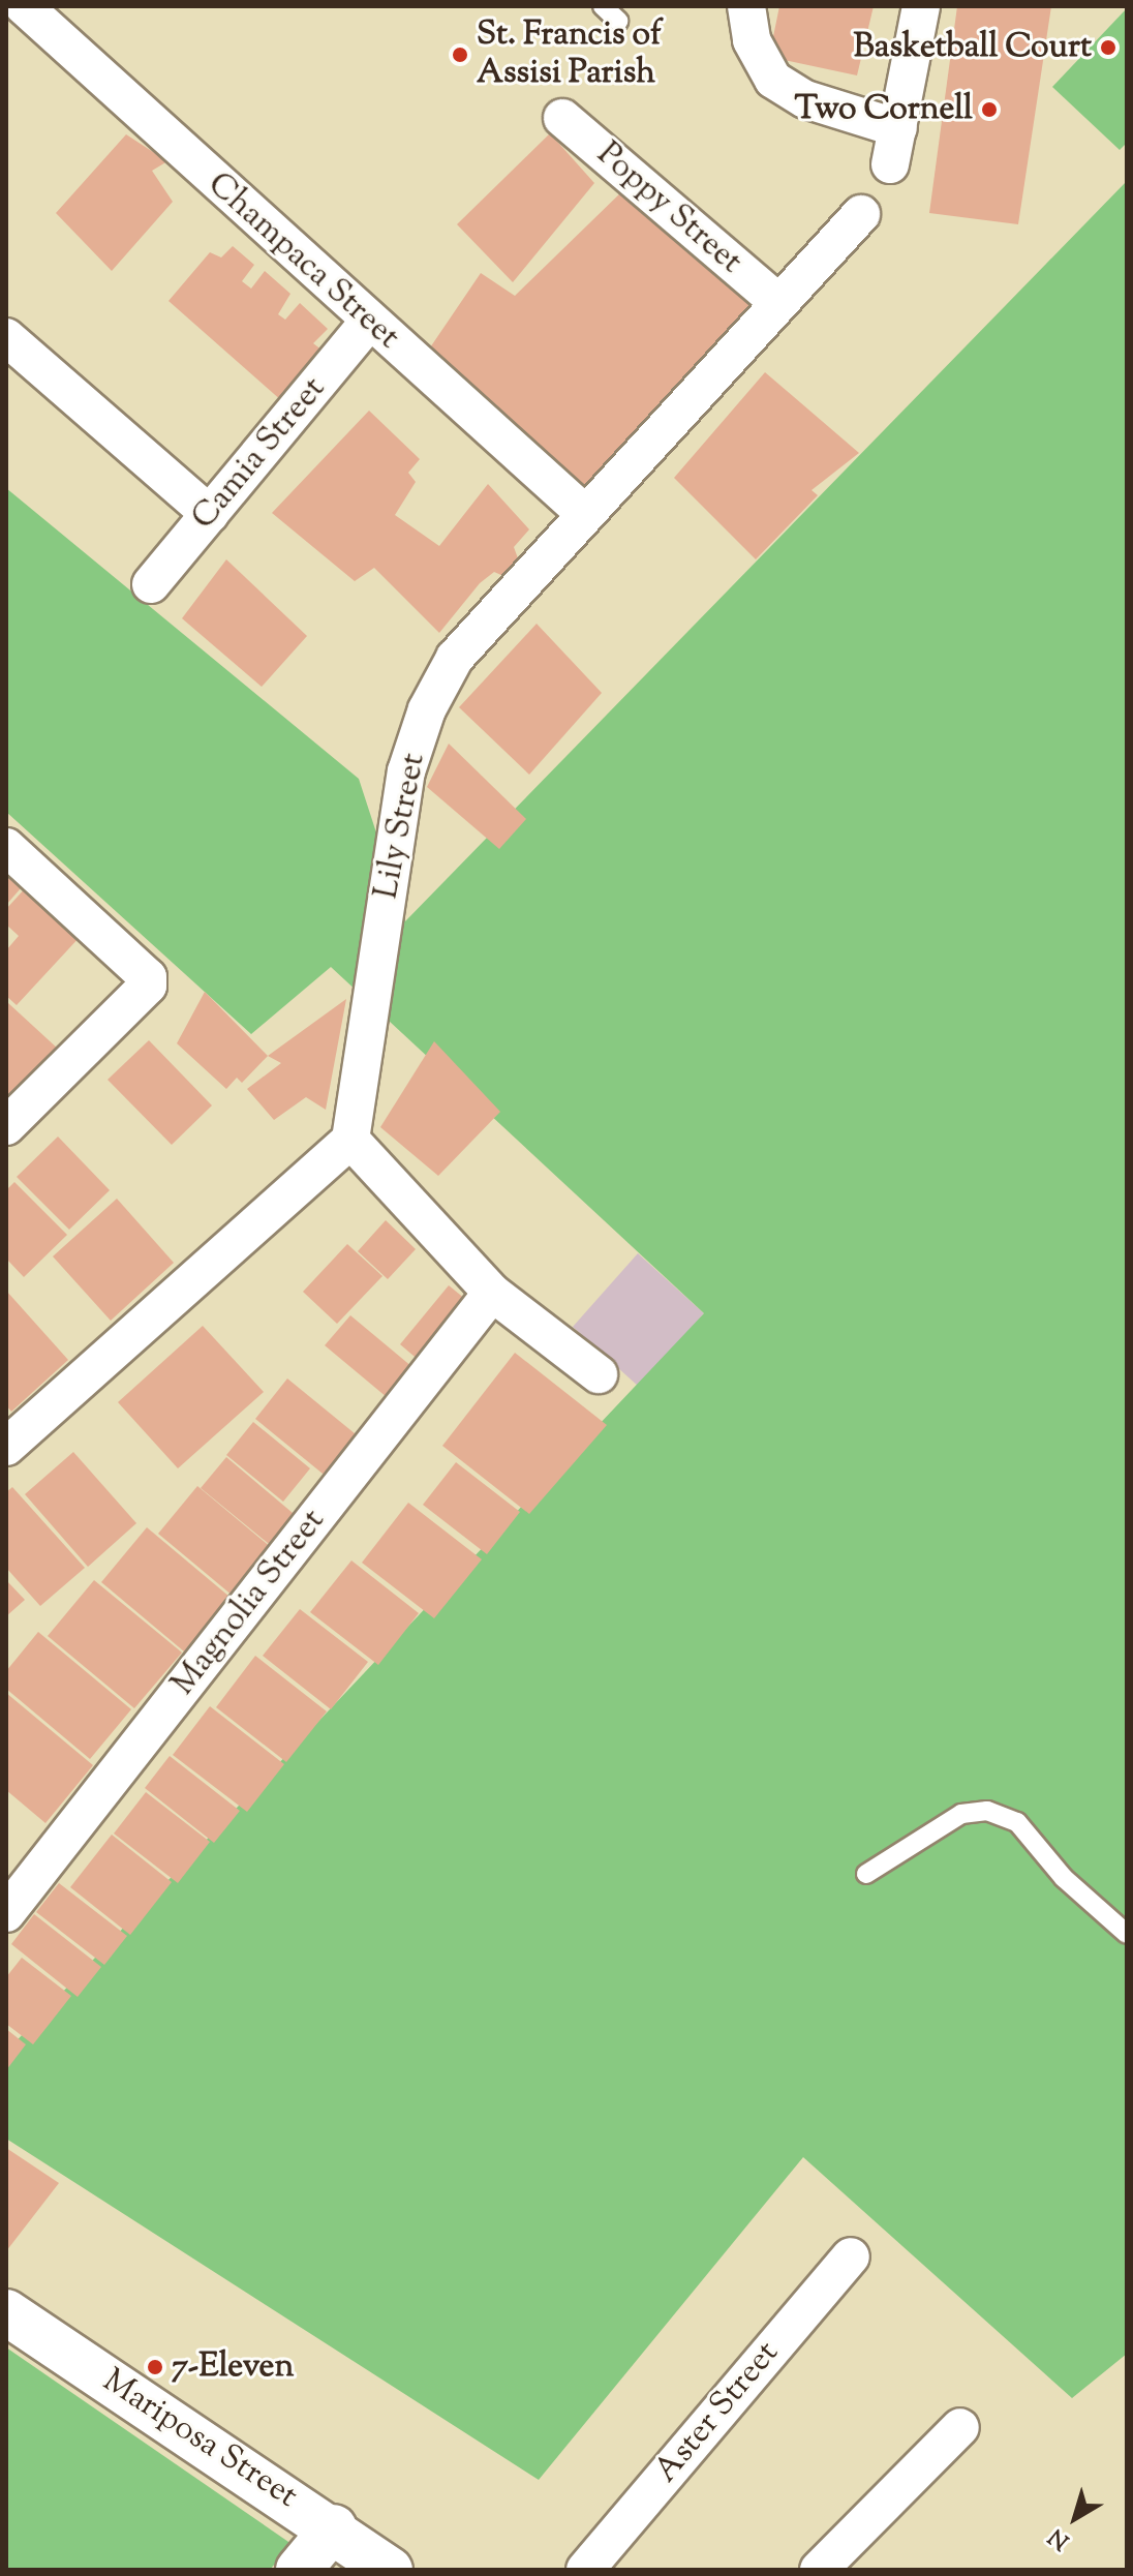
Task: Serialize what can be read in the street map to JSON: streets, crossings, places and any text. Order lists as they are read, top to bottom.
{
  "streets": {
    "street": [
      "Poppy Street",
      "Champaca Street",
      "Camia Street",
      "Lily Street",
      "Magnolia Street",
      "Aster Street",
      "Mariposa Street"
    ]
  },
  "crossings": [
    ["Poppy Street", "Lily Street"],
    ["Champaca Street", "Camia Street"],
    ["Champaca Street", "Lily Street"]
  ],
  "places": [
    "Basketball Court",
    "St. Francis of Assisi Parish",
    "Two Cornell",
    "7-Eleven"
  ],
  "north": "bottom left"
}
